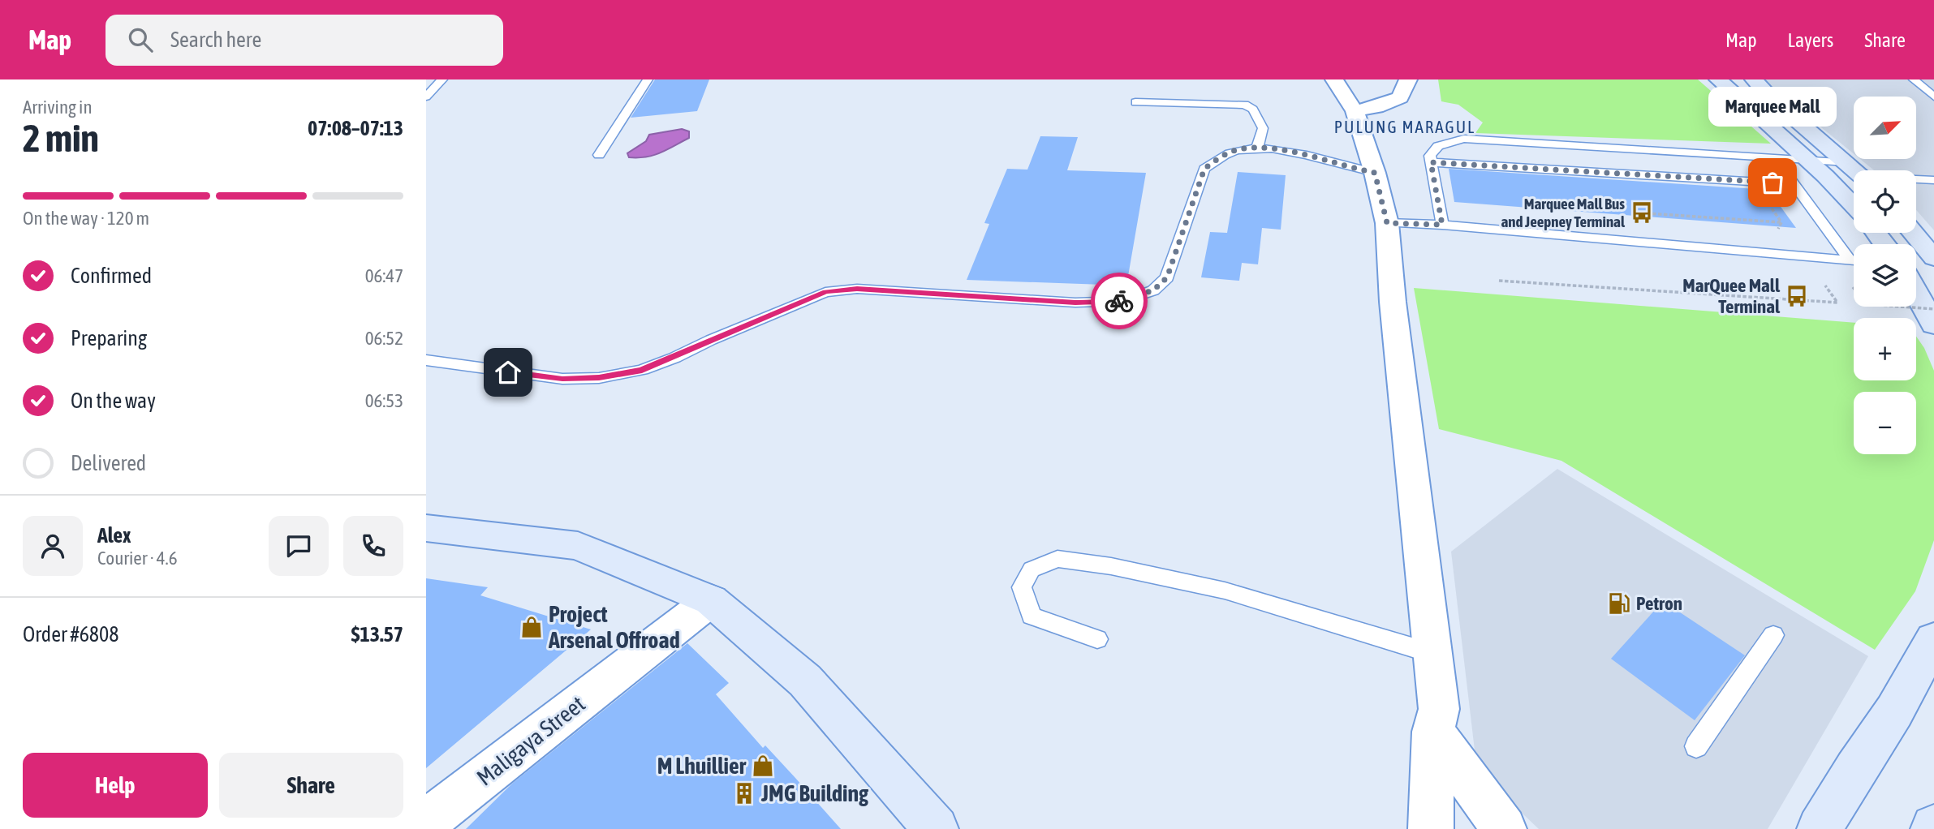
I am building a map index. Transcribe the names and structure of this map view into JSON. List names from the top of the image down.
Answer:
{
  "streets": {
    "street": ["Maligaya Street"]
  },
  "districts": ["PULUNG MARAGUL"],
  "places": {
    "other": ["Marquee Mall"],
    "bus stop": ["Marquee Mall Bus and Jeepney Terminal", "MarQuee Mall Terminal"],
    "fuel station": ["Petron"],
    "shop": ["Project Arsenal Offroad", "M Lhuillier"],
    "building": ["JMG Building"]
  },
  "north": "top right",
  "page": {
    "header": "Map",
    "search": "Search here",
    "nav": ["Map", "Layers", "Share"],
    "heading": ["2 min", "Arriving in", "07:08–07:13"],
    "panel": [
      "Alex",
      "Courier · 4.6",
      "Order #6808",
      "$13.57"
    ],
    "bubble": "Marquee Mall",
    "map_buttons": ["+", "−"],
    "bar": "On the way · 120 m",
    "list": [
      ["Confirmed", "06:47"],
      ["Preparing", "06:52"],
      ["On the way", "06:53"],
      "Delivered"
    ],
    "buttons": ["Help", "Share"]
  }
}
